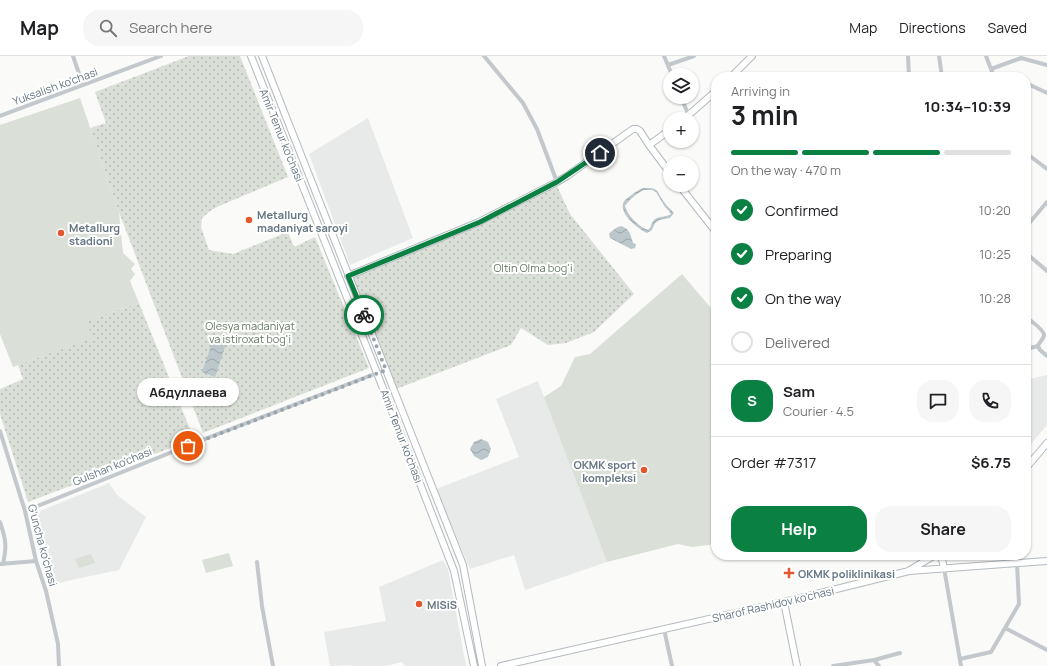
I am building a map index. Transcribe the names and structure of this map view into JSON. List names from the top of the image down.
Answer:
{
  "streets": {
    "main road": ["Amir Temur ko'chasi", "Sharof Rashidov ko'chasi"],
    "street": ["Yuksalish ko'chasi", "Gulshan ko'chasi", "G‘uncha ko'chasi"]
  },
  "crossings": [
    ["Amir Temur ko'chasi", "Gulshan ko'chasi"],
    ["Gulshan ko'chasi", "G‘uncha ko'chasi"]
  ],
  "parks": ["Oltin Olma bog'i", "Olesya madaniyat va istiroxat bog'i"],
  "places": {
    "other": [
      "Metallurg madaniyat saroyi",
      "Metallurg stadioni",
      "Абдуллаева",
      "OKMK sport kompleksi",
      "MISiS"
    ],
    "health": ["OKMK poliklinikasi"]
  },
  "page": {
    "header": "Map",
    "search": "Search here",
    "nav": ["Map", "Directions", "Saved"],
    "map_buttons": ["+", "−"],
    "heading": ["3 min", "Arriving in", "10:34–10:39"],
    "panel": [
      "Sam",
      "Courier · 4.5",
      "Order #7317",
      "$6.75"
    ],
    "bar": "On the way · 470 m",
    "list": [
      ["Confirmed", "10:20"],
      ["Preparing", "10:25"],
      ["On the way", "10:28"],
      "Delivered"
    ],
    "bubble": "Абдуллаева",
    "round": "S",
    "buttons": ["Help", "Share"]
  }
}
